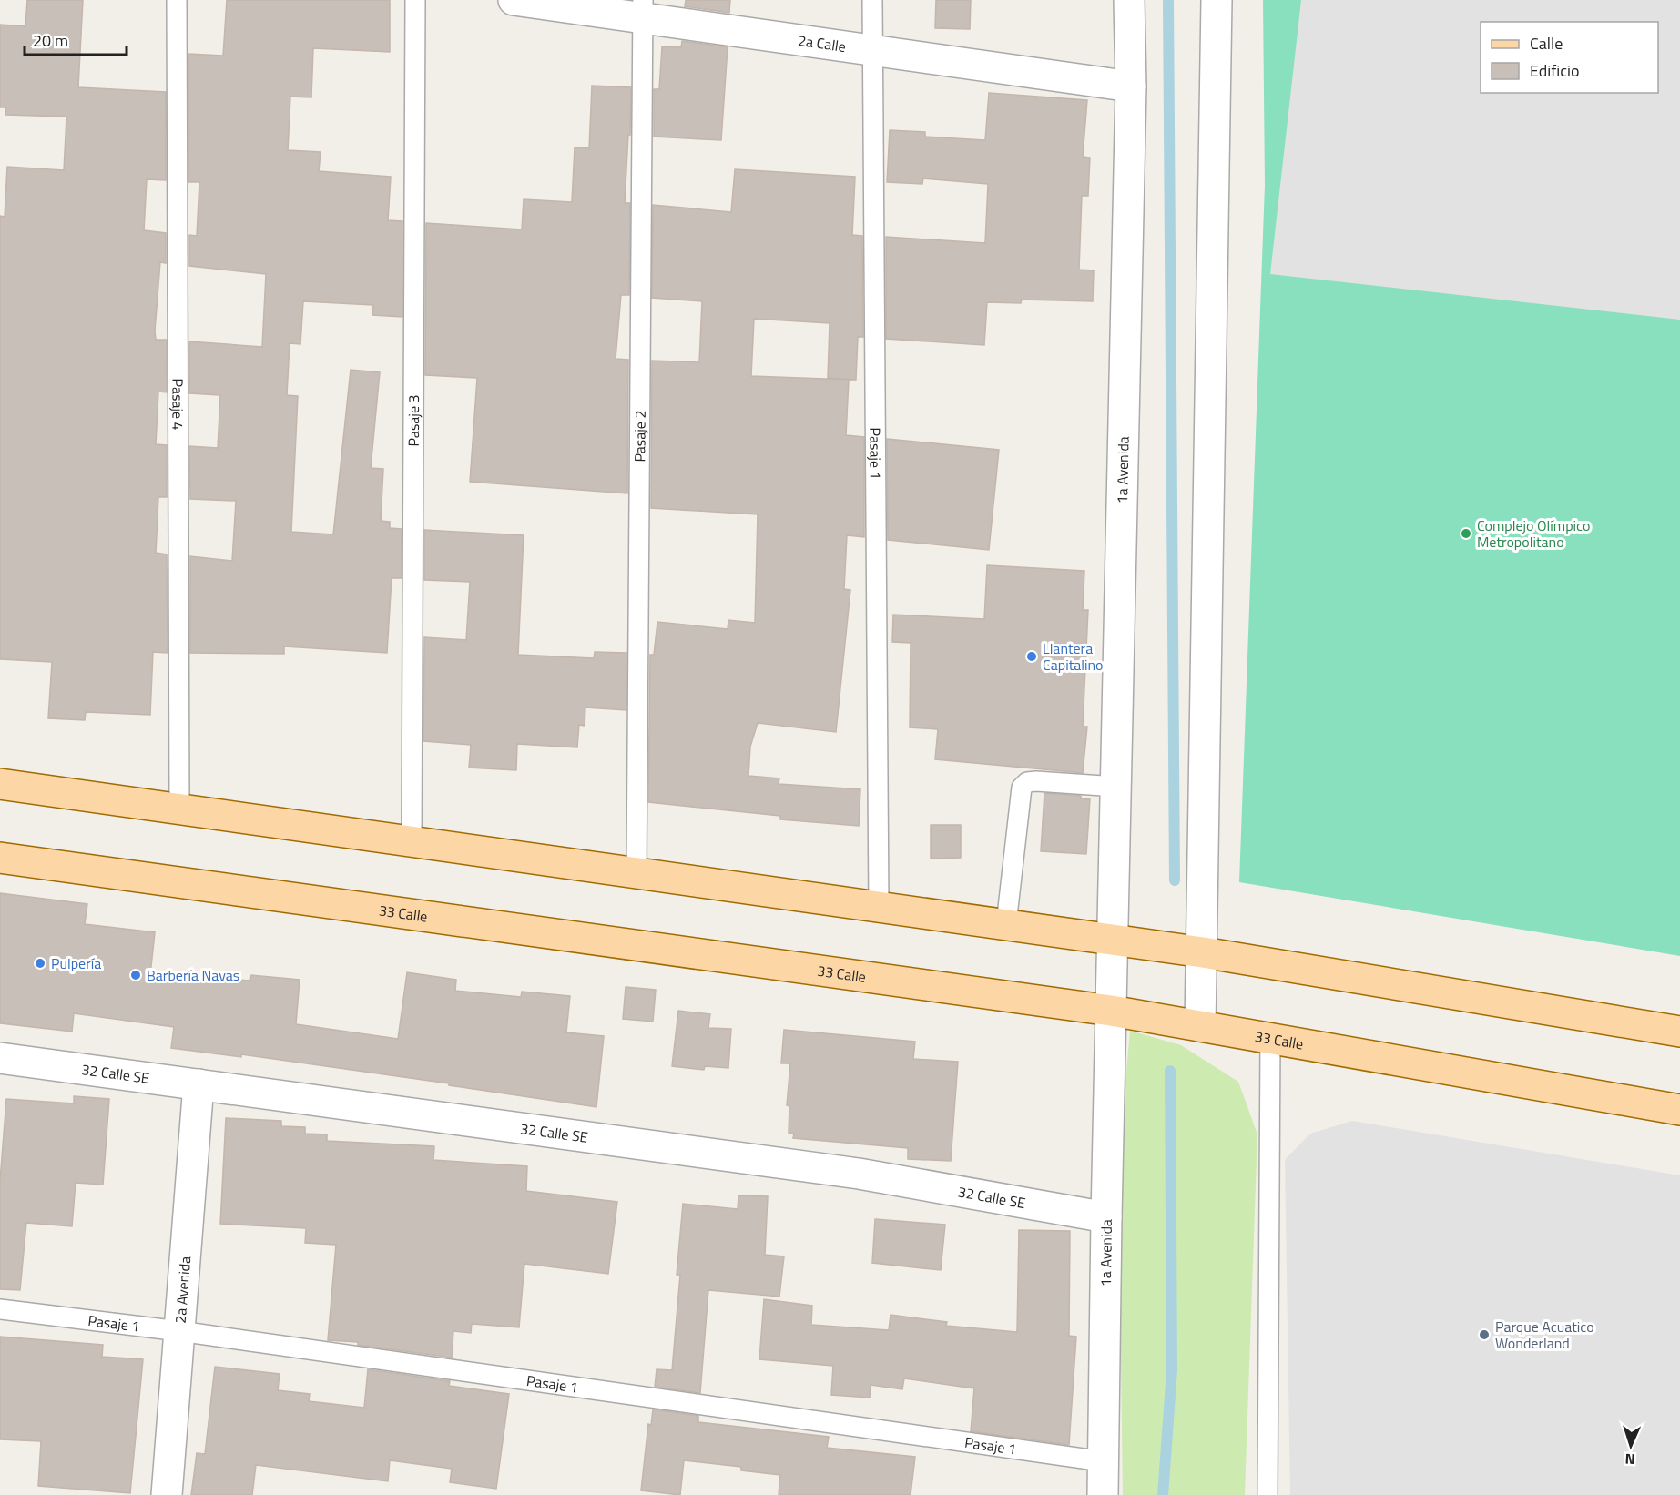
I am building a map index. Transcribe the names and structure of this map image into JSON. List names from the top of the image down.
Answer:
{
  "streets": {
    "main road": ["33 Calle"],
    "street": [
      "2a Calle",
      "1a Avenida",
      "32 Calle SE",
      "2a Avenida"
    ],
    "lane": [
      "Pasaje 4",
      "Pasaje 3",
      "Pasaje 2",
      "Pasaje 1"
    ]
  },
  "crossings": [
    ["2a Calle", "Pasaje 2"],
    ["2a Calle", "Pasaje 1"],
    ["2a Calle", "1a Avenida"],
    ["Pasaje 1", "1a Avenida"],
    ["Pasaje 1", "2a Avenida"],
    ["1a Avenida", "33 Calle"],
    ["1a Avenida", "32 Calle SE"],
    ["32 Calle SE", "2a Avenida"]
  ],
  "places": [
    "Complejo Olímpico Metropolitano",
    "Llantera Capitalino",
    "Pulpería",
    "Barbería Navas",
    "Parque Acuatico Wonderland"
  ],
  "legend": ["Calle", "Edificio"],
  "scale_bar": "20 m",
  "north": "bottom"
}
